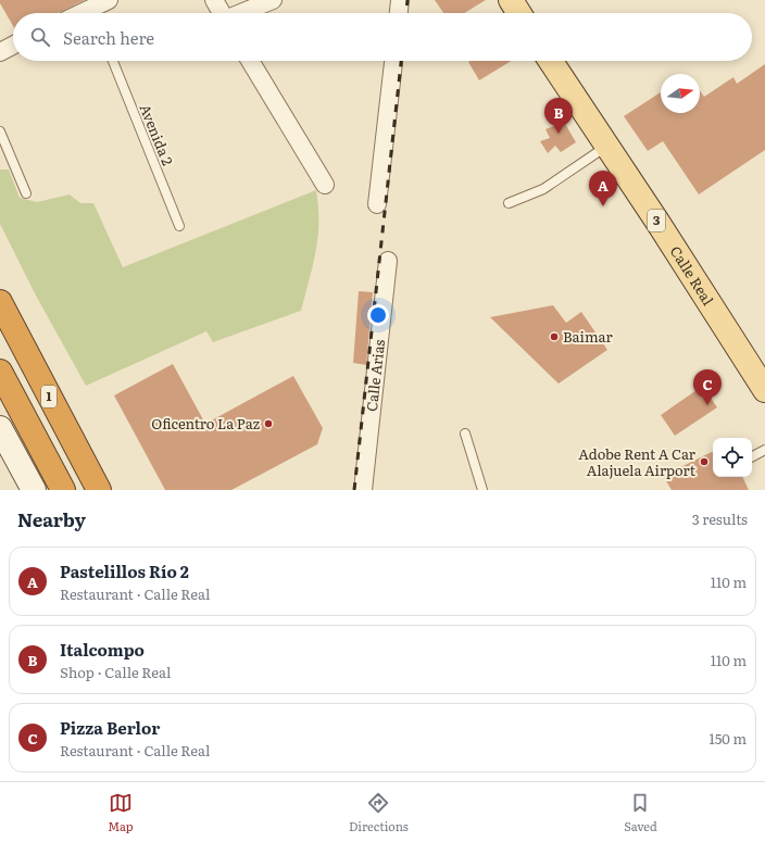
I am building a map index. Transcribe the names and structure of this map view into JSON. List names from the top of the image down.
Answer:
{
  "streets": {
    "highway": ["1"],
    "main road": ["3", "Calle Real"],
    "street": ["Calle Arias"],
    "lane": ["Avenida 2"]
  },
  "places": ["Baimar", "Oficentro La Paz", "Adobe Rent A Car Alajuela Airport"],
  "north": "right",
  "page": {
    "search": "Search here",
    "pins": ["B", "A", "C"],
    "heading": ["Nearby", "3 results"],
    "list": [
      {
        "mark": "A",
        "name": "Pastelillos Río 2",
        "note": "Restaurant · Calle Real",
        "value": "110 m"
      },
      {
        "mark": "B",
        "name": "Italcompo",
        "note": "Shop · Calle Real",
        "value": "110 m"
      },
      {
        "mark": "C",
        "name": "Pizza Berlor",
        "note": "Restaurant · Calle Real",
        "value": "150 m"
      }
    ],
    "nav": ["Map", "Directions", "Saved"]
  }
}
